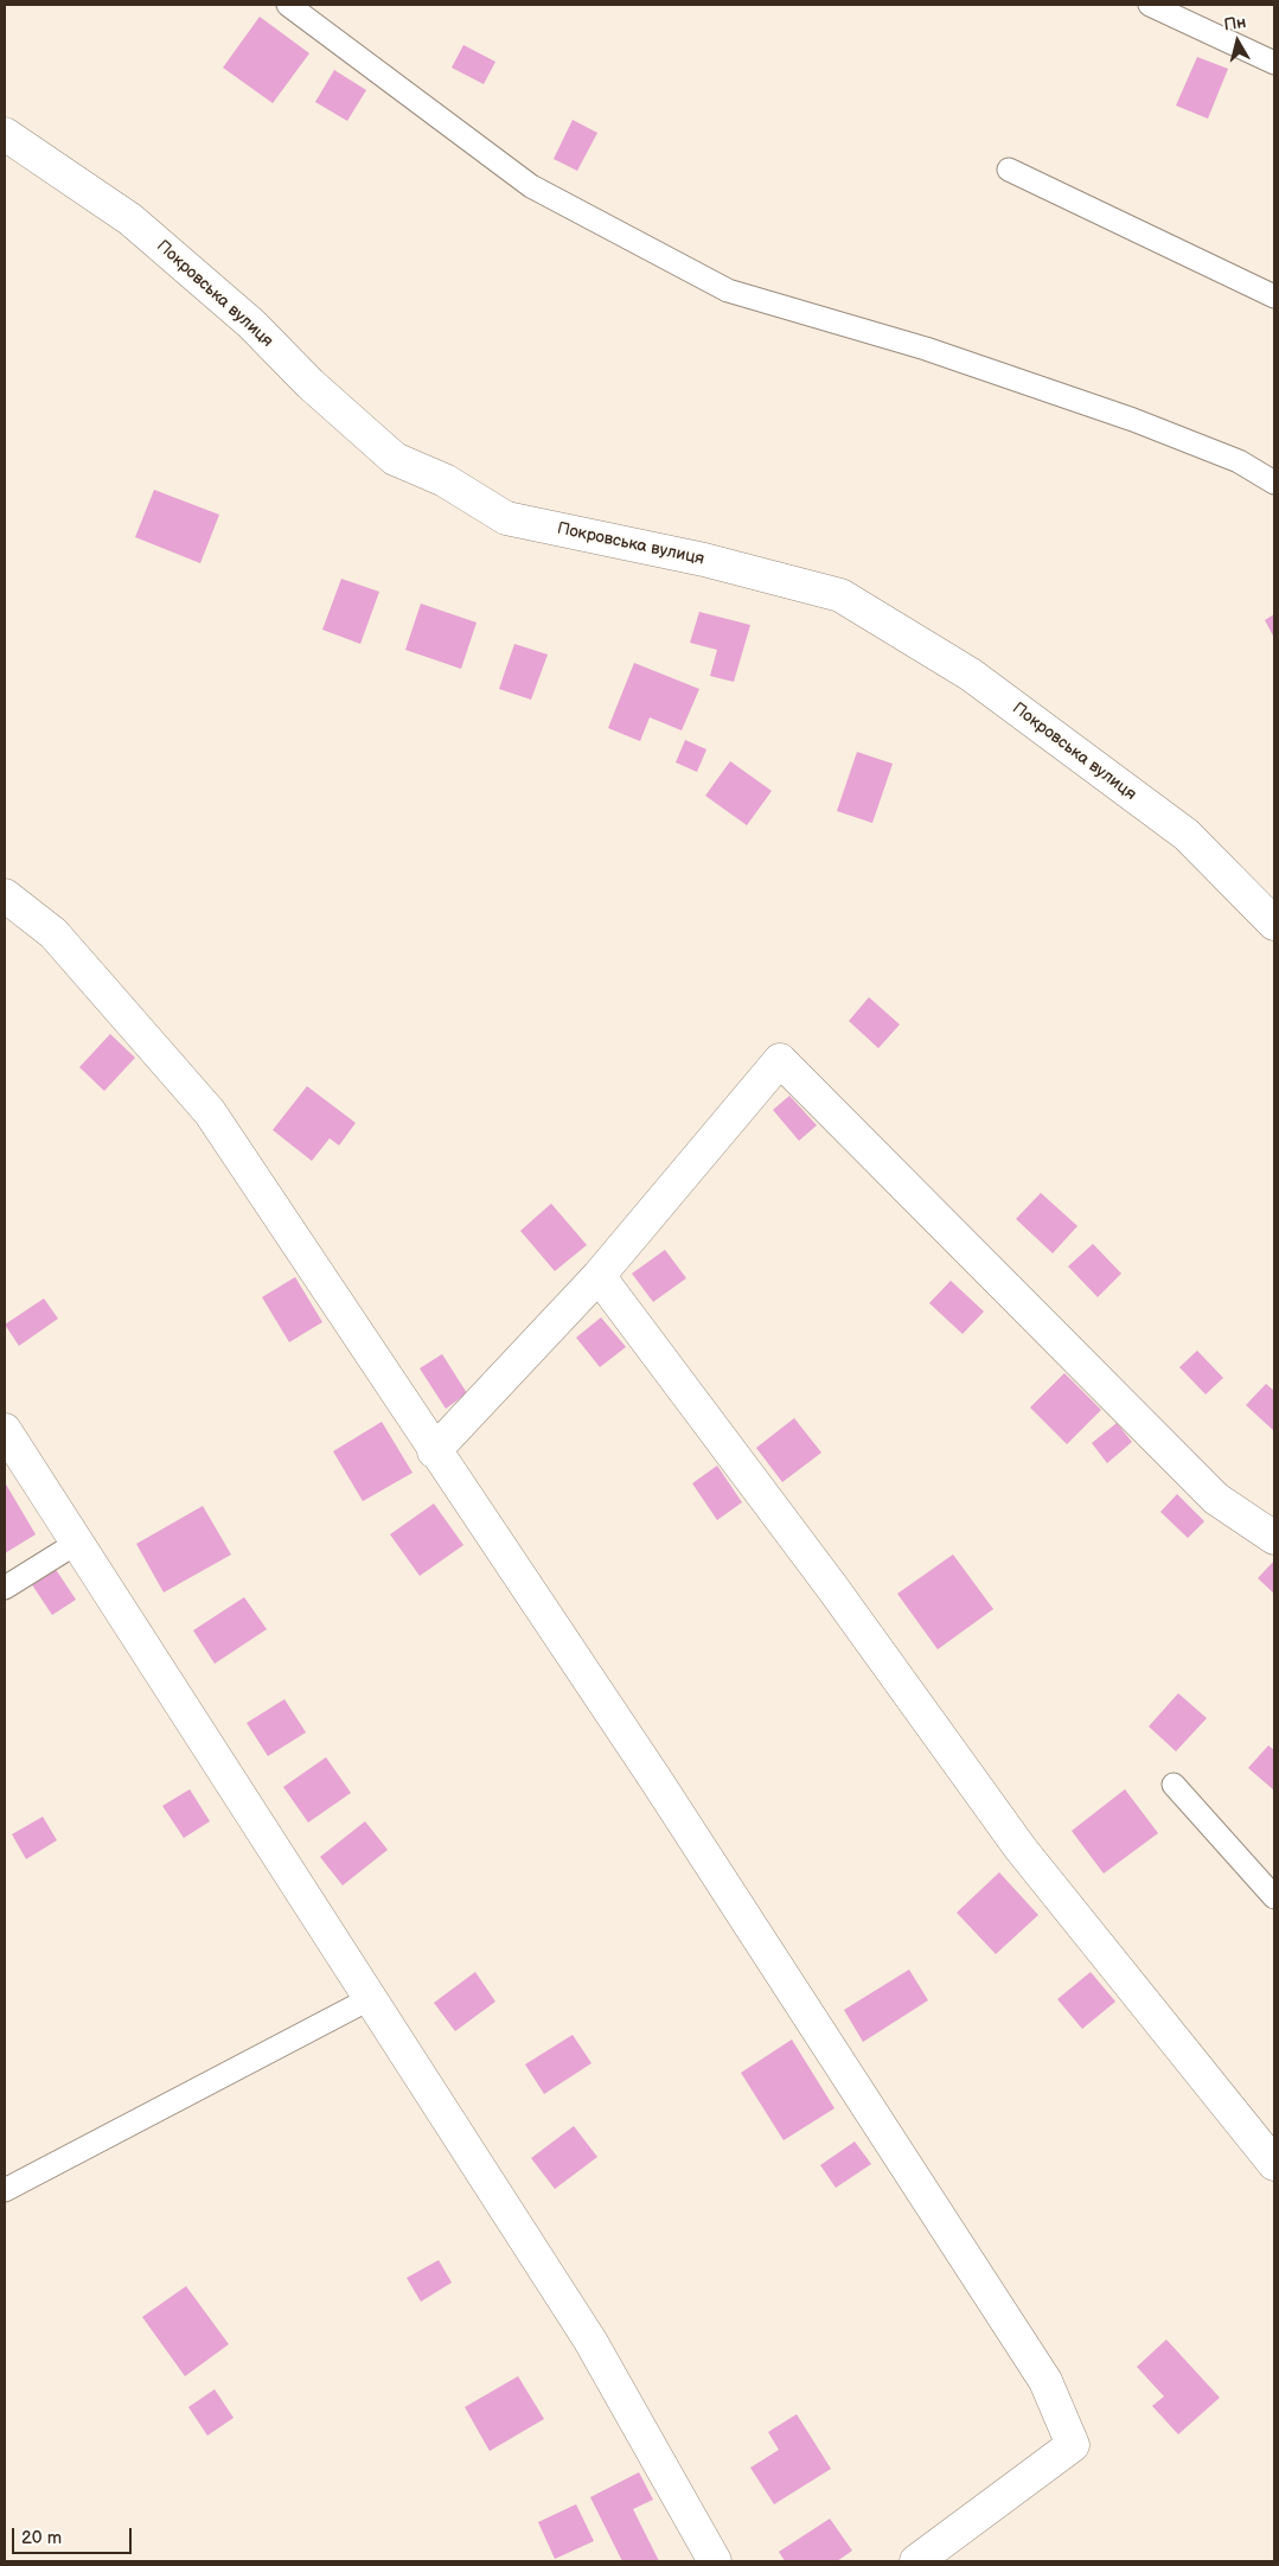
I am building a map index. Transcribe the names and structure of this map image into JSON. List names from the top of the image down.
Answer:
{
  "streets": {
    "street": ["Покровська вулиця"]
  },
  "scale_bar": "20 m",
  "north": "top"
}
